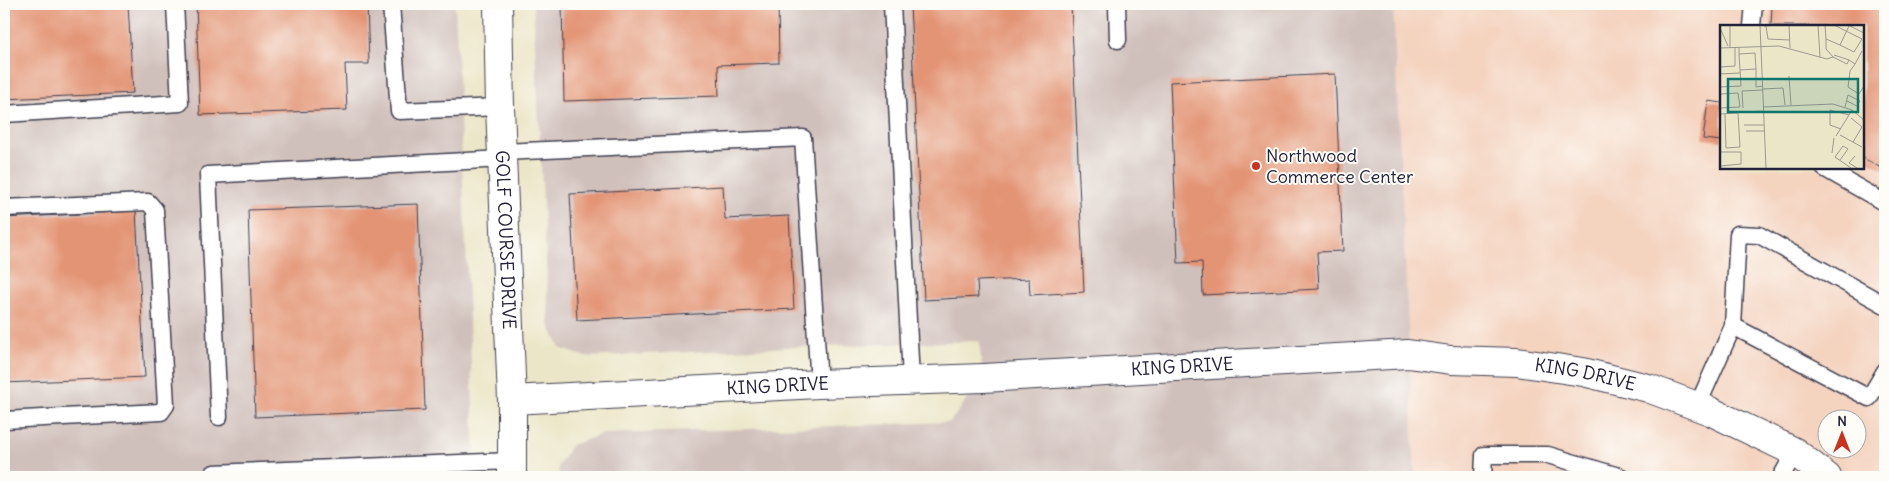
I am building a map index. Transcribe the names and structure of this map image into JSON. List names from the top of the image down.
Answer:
{
  "streets": {
    "street": ["GOLF COURSE DRIVE", "KING DRIVE"]
  },
  "crossings": [
    ["GOLF COURSE DRIVE", "KING DRIVE"]
  ],
  "places": ["Northwood Commerce Center"],
  "north": "top"
}
